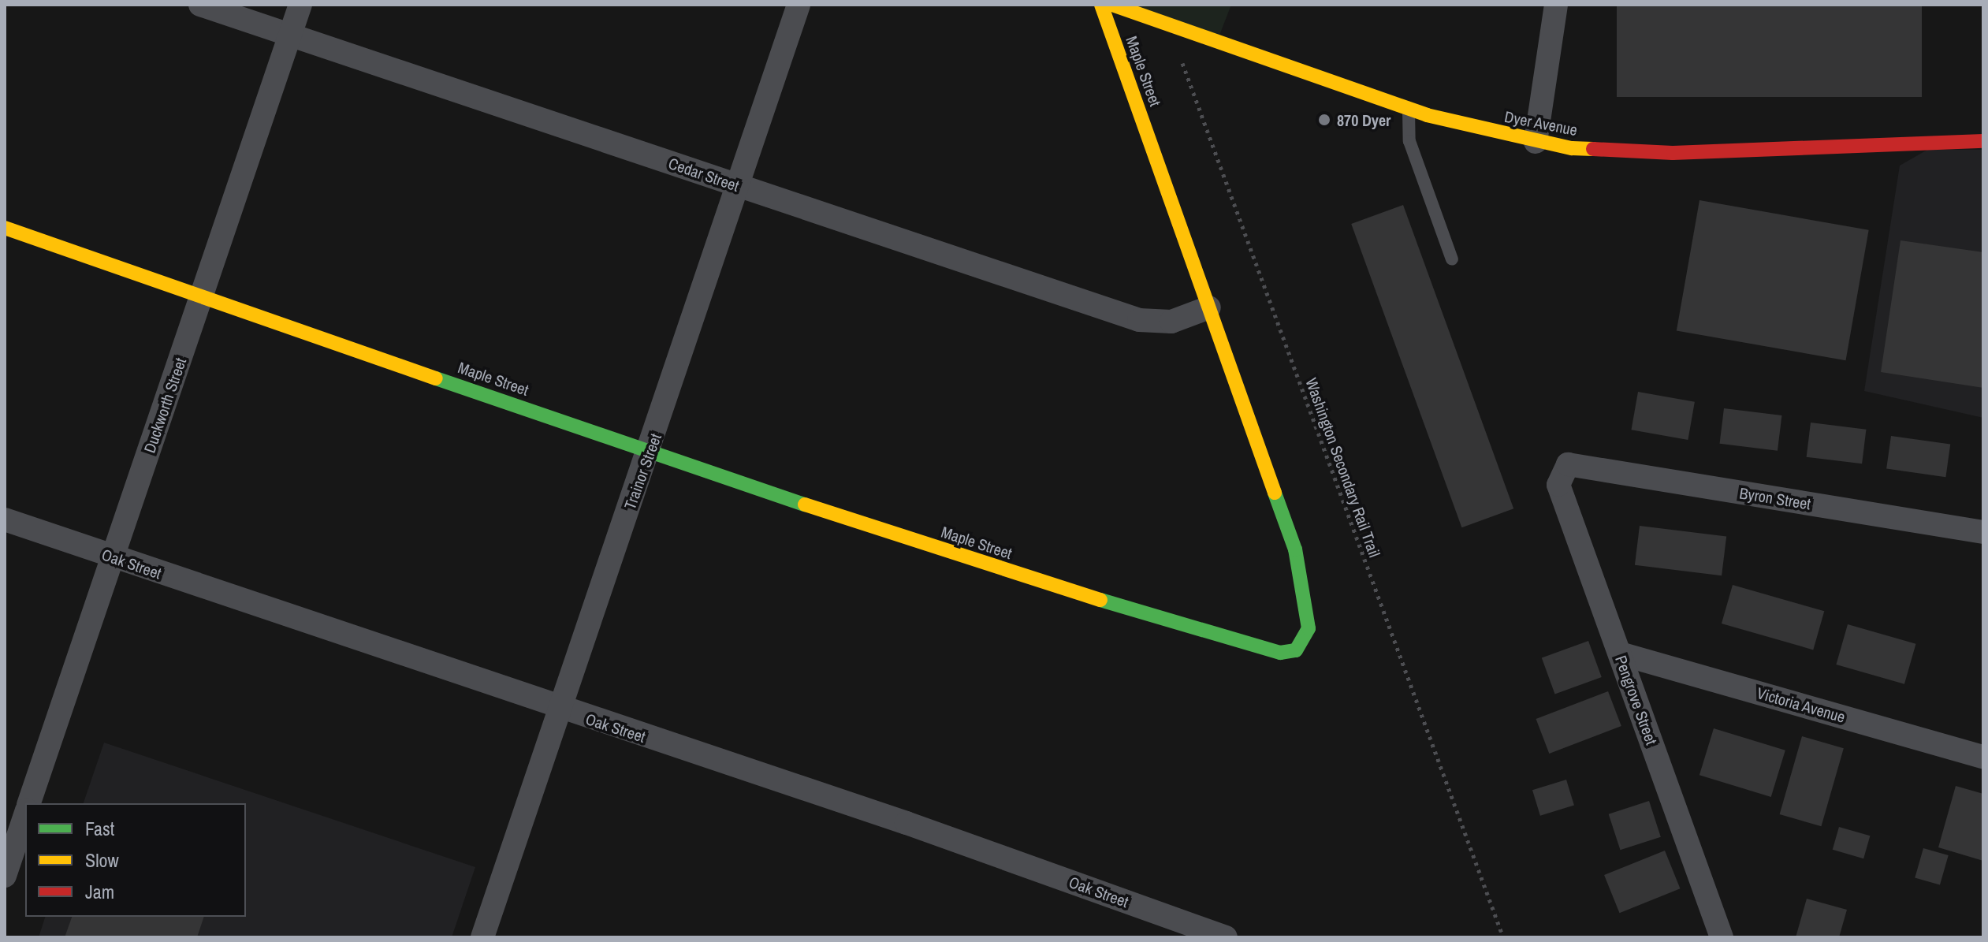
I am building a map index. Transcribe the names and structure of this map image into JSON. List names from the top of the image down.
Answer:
{
  "streets": {
    "street": [
      "Maple Street",
      "Dyer Avenue",
      "Cedar Street",
      "Duckworth Street",
      "Trainor Street",
      "Byron Street",
      "Oak Street",
      "Pengrove Street",
      "Victoria Avenue"
    ],
    "path": ["Washington Secondary Rail Trail"]
  },
  "crossings": [
    ["Maple Street", "Cedar Street"],
    ["Maple Street", "Duckworth Street"],
    ["Maple Street", "Trainor Street"],
    ["Dyer Avenue", "Washington Secondary Rail Trail"],
    ["Cedar Street", "Duckworth Street"],
    ["Cedar Street", "Trainor Street"],
    ["Duckworth Street", "Oak Street"],
    ["Trainor Street", "Oak Street"],
    ["Byron Street", "Pengrove Street"],
    ["Pengrove Street", "Victoria Avenue"]
  ],
  "places": ["870 Dyer"],
  "legend": ["Fast", "Slow", "Jam"]
}
